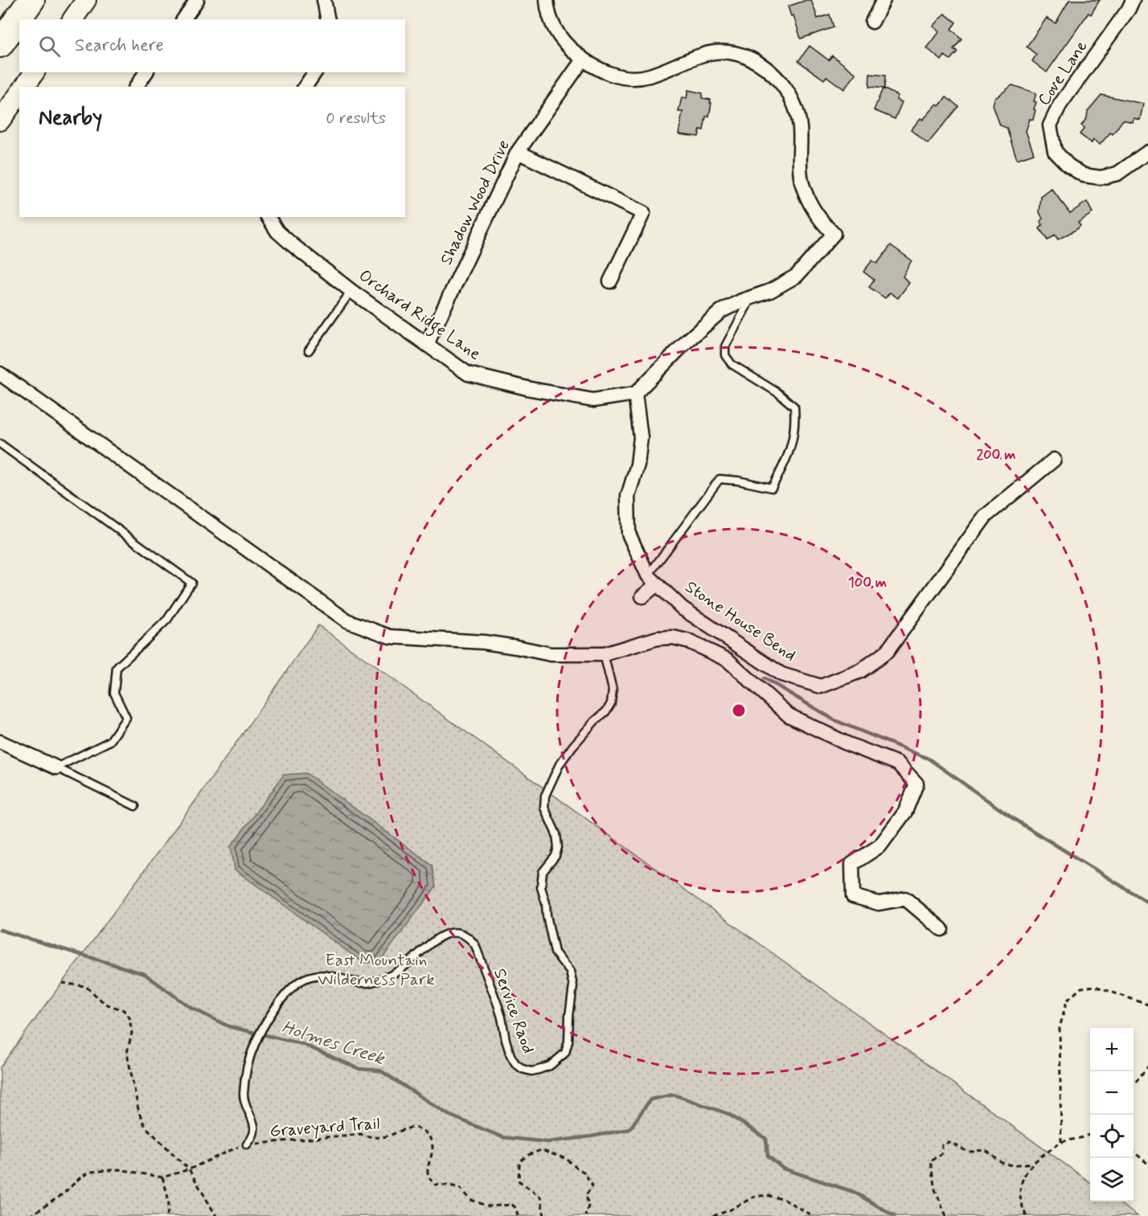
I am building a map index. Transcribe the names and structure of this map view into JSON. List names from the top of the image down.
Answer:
{
  "streets": {
    "street": [
      "Cove Lane",
      "Shadow Wood Drive",
      "Orchard Ridge Lane",
      "Stone House Bend"
    ],
    "lane": ["Service Raod"],
    "path": ["Graveyard Trail"]
  },
  "crossings": [
    ["Shadow Wood Drive", "Orchard Ridge Lane"],
    ["Orchard Ridge Lane", "Stone House Bend"],
    ["Service Raod", "Graveyard Trail"]
  ],
  "water": ["Holmes Creek"],
  "parks": ["East Mountain Wilderness Park"],
  "page": {
    "search": "Search here",
    "heading": ["Nearby", "0 results"],
    "map_buttons": ["+", "−"]
  },
  "rings": ["200 m", "100 m"]
}
